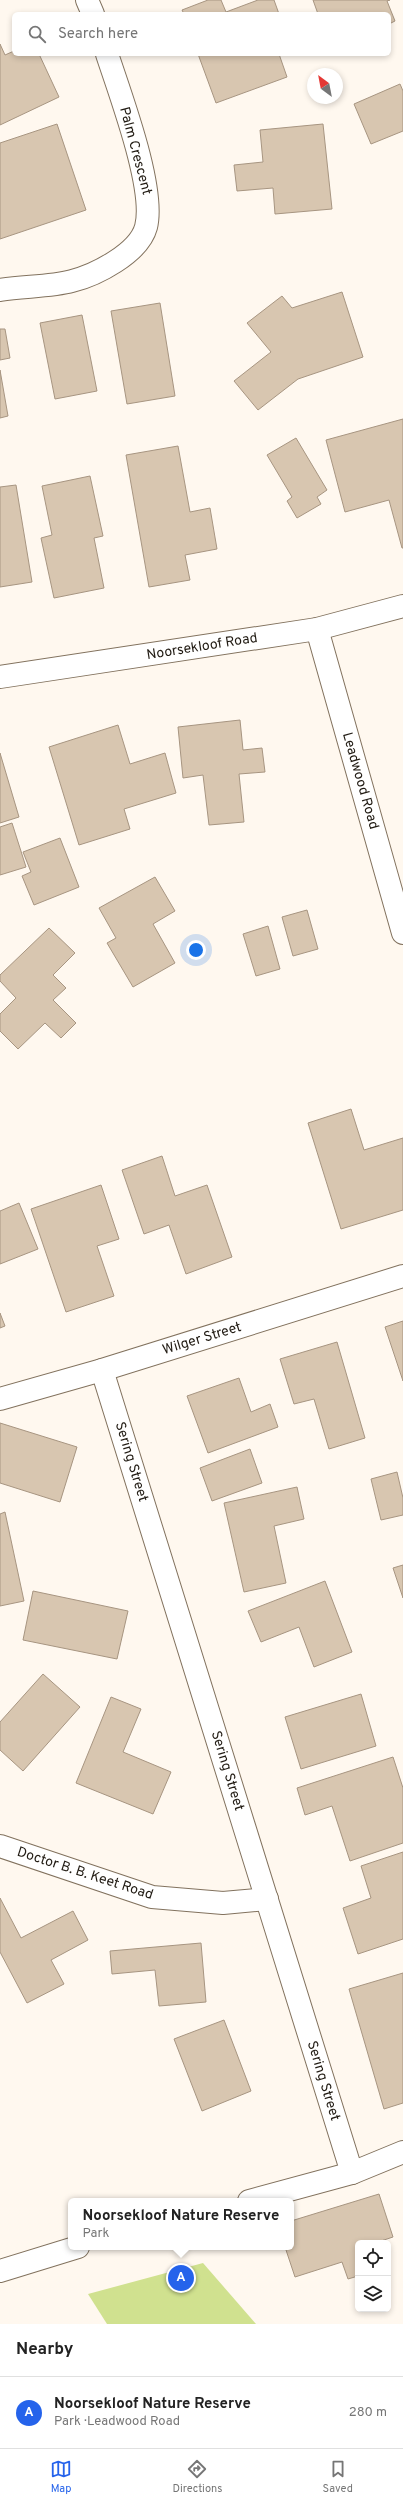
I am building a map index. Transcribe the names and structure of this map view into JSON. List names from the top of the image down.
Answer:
{
  "streets": {
    "street": [
      "Palm Crescent",
      "Noorsekloof Road",
      "Leadwood Road",
      "Wilger Street",
      "Sering Street",
      "Doctor B. B. Keet Road"
    ]
  },
  "crossings": [
    ["Noorsekloof Road", "Leadwood Road"],
    ["Wilger Street", "Sering Street"],
    ["Sering Street", "Doctor B. B. Keet Road"]
  ],
  "north": "top left",
  "page": {
    "search": "Search here",
    "popup": ["Noorsekloof Nature Reserve", "Park"],
    "pins": "A",
    "heading": "Nearby",
    "list": [
      {
        "mark": "A",
        "name": "Noorsekloof Nature Reserve",
        "note": "Park · Leadwood Road",
        "value": "280 m"
      }
    ],
    "nav": ["Map", "Directions", "Saved"]
  }
}
